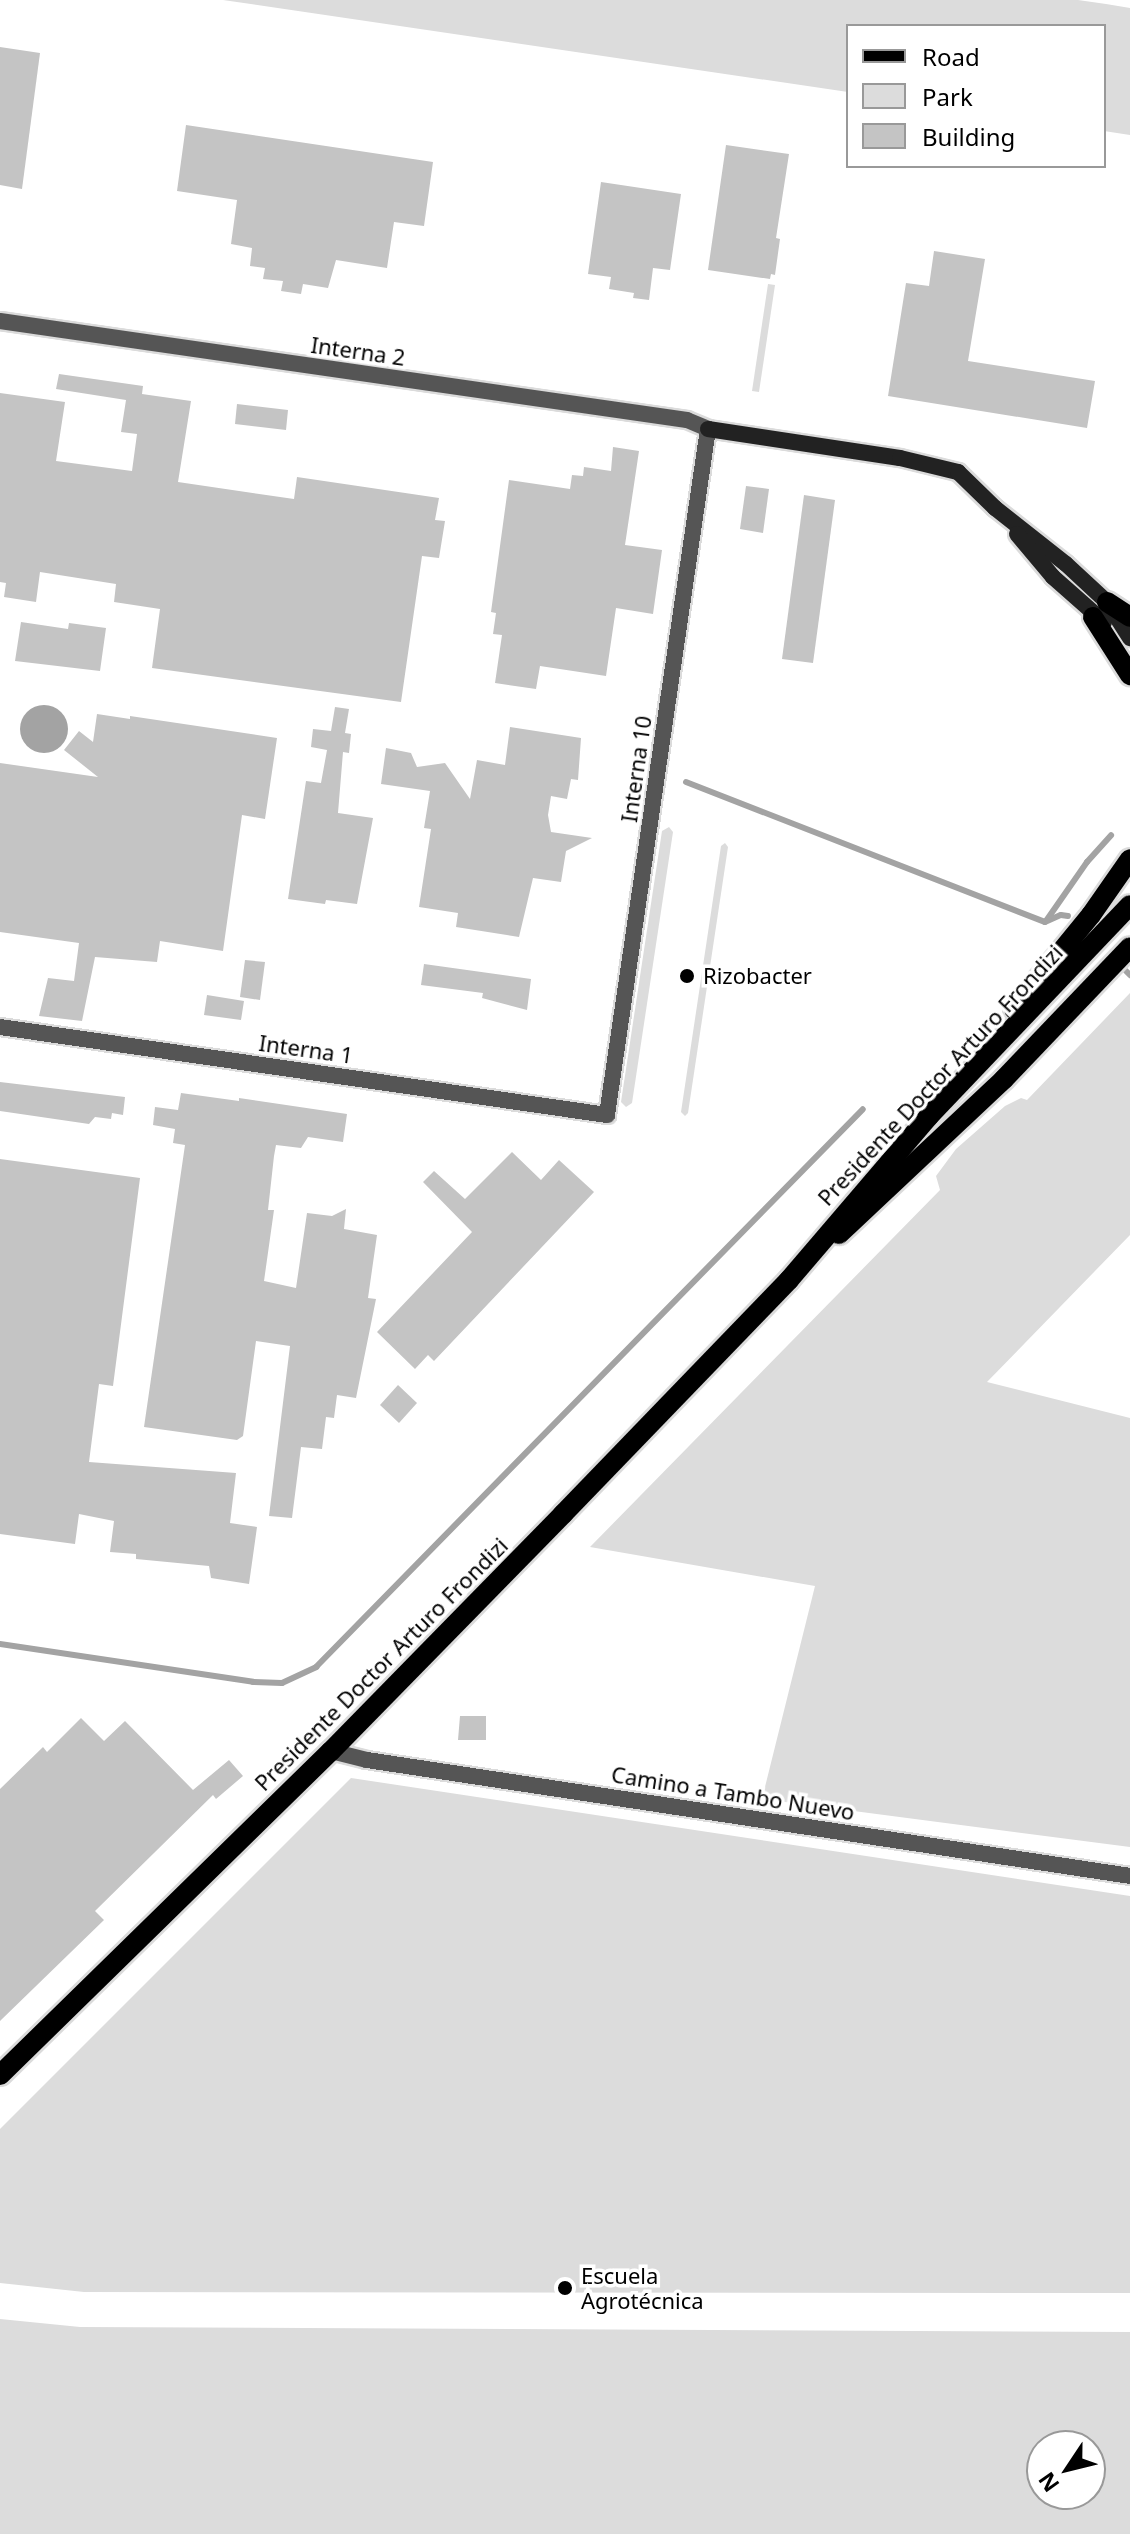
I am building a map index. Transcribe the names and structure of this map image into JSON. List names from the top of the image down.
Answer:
{
  "streets": {
    "main road": ["Presidente Doctor Arturo Frondizi"],
    "street": [
      "Interna 2",
      "Interna 10",
      "Interna 1",
      "Camino a Tambo Nuevo"
    ]
  },
  "crossings": [
    ["Interna 2", "Interna 10"],
    ["Interna 10", "Interna 1"],
    ["Presidente Doctor Arturo Frondizi", "Camino a Tambo Nuevo"]
  ],
  "places": ["Rizobacter", "Escuela Agrotécnica"],
  "legend": ["Road", "Park", "Building"],
  "north": "bottom left"
}
